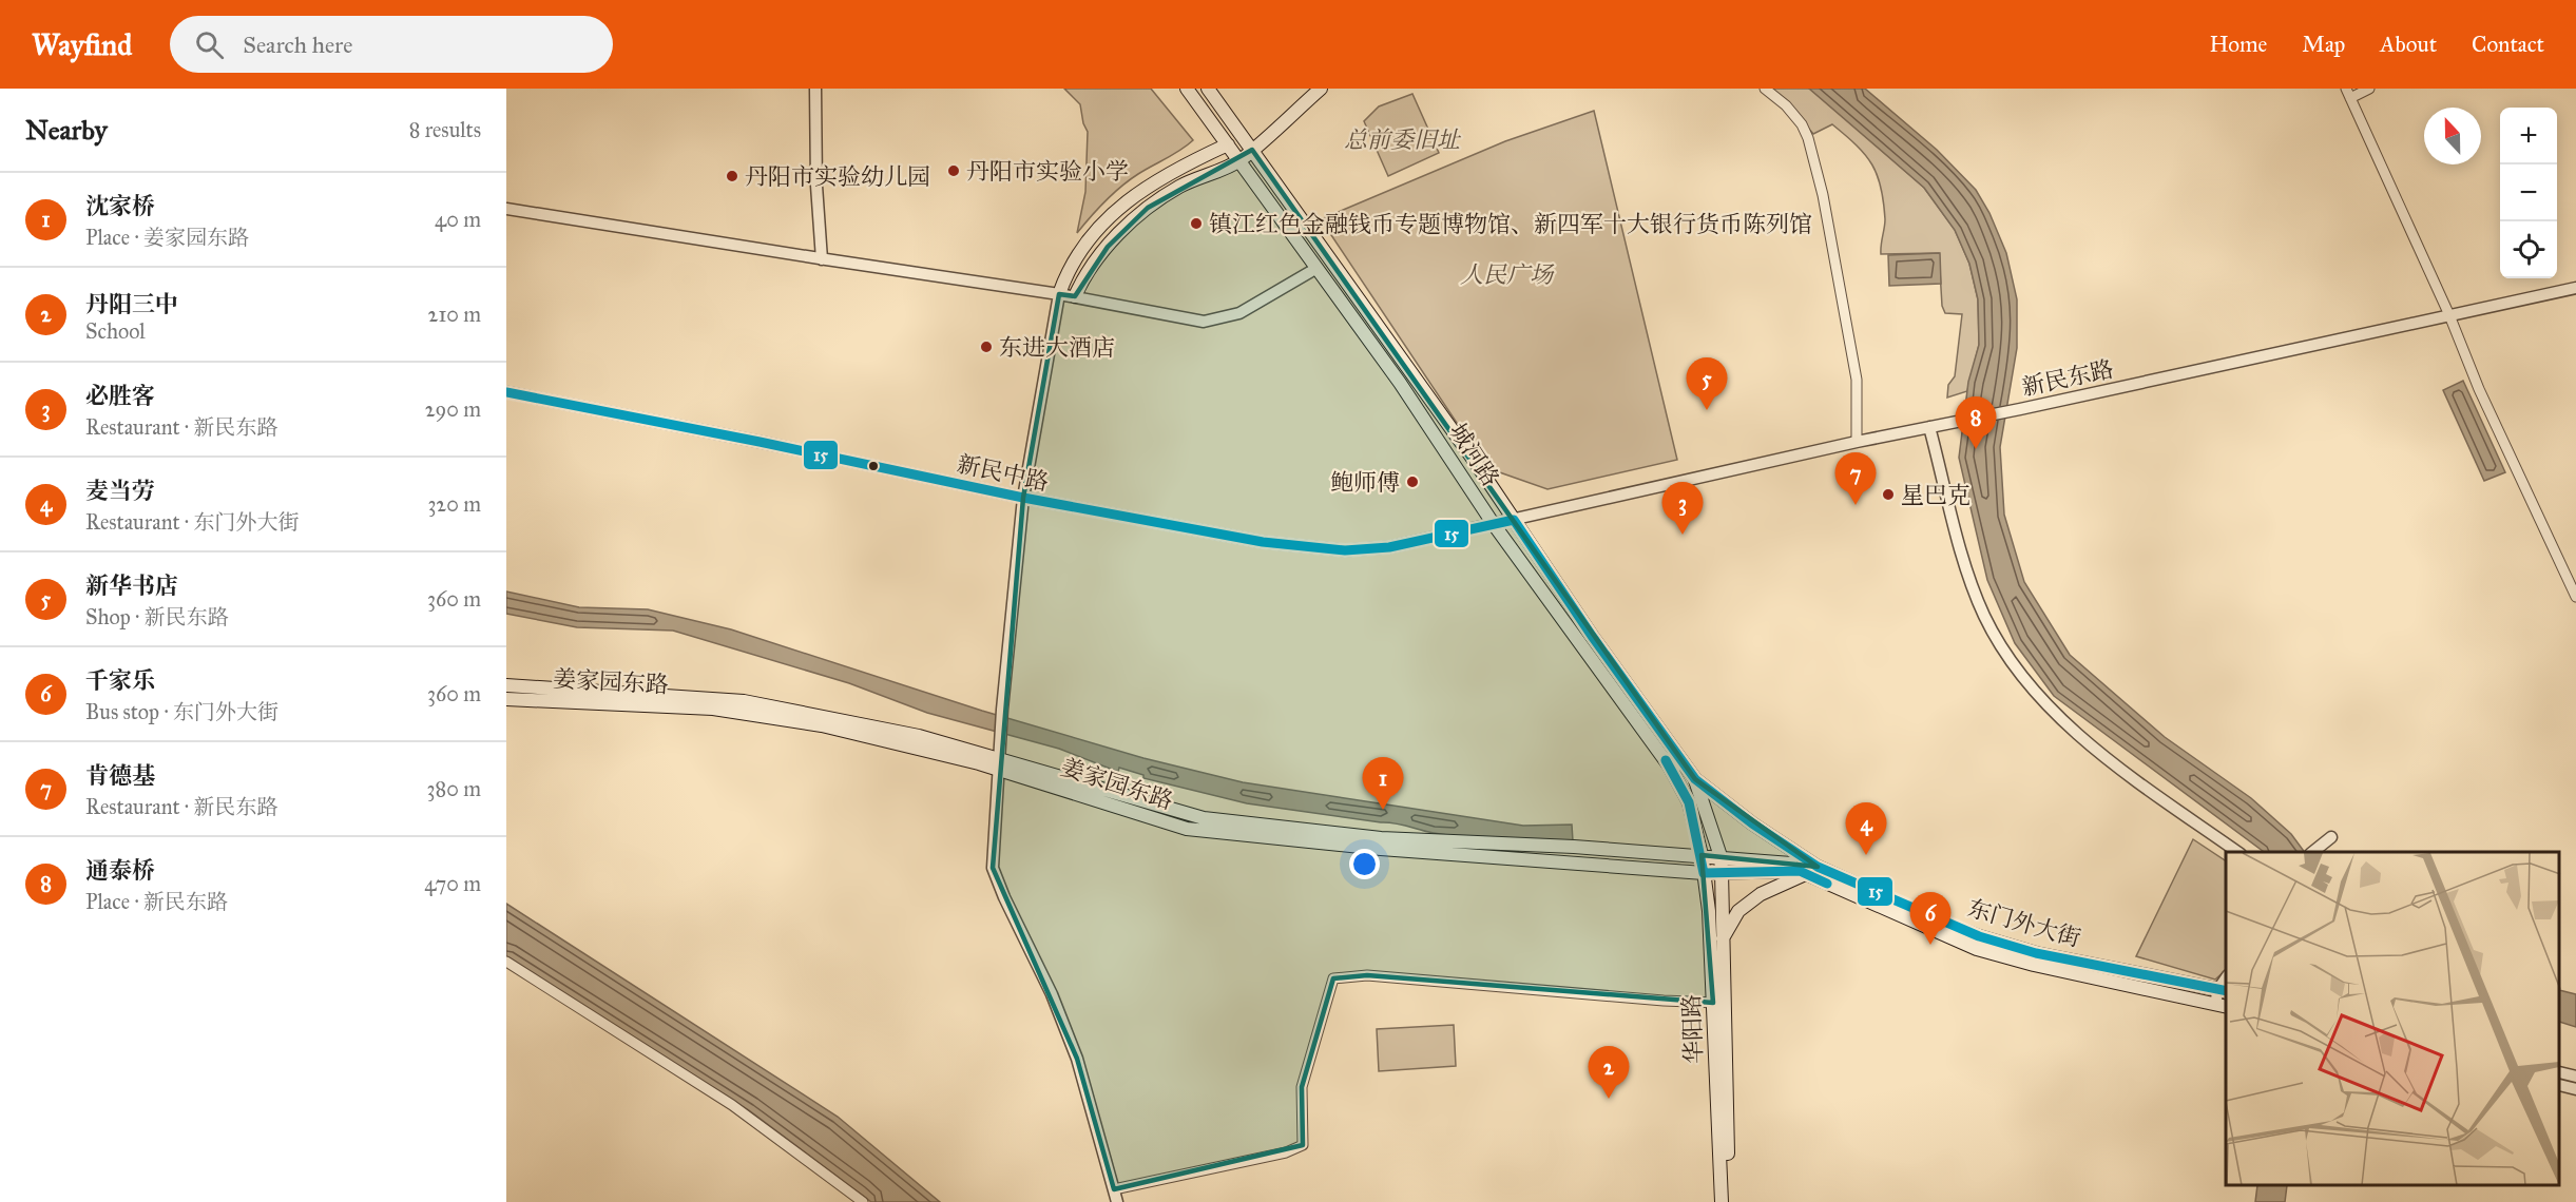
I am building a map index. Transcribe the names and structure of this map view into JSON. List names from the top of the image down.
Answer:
{
  "streets": {
    "main road": [
      "城河路",
      "姜家园东路",
      "东门外大街",
      "华阳路"
    ],
    "street": ["新民东路", "新民中路"]
  },
  "crossings": [
    ["新民东路", "城河路"],
    ["新民东路", "新民中路"],
    ["城河路", "新民中路"],
    ["城河路", "姜家园东路"],
    ["城河路", "东门外大街"],
    ["城河路", "华阳路"],
    ["姜家园东路", "东门外大街"],
    ["姜家园东路", "华阳路"],
    ["东门外大街", "华阳路"]
  ],
  "parks": ["总前委旧址", "人民广场"],
  "places": [
    "丹阳市实验小学",
    "丹阳市实验幼儿园",
    "镇江红色金融钱币专题博物馆、新四军十大银行货币陈列馆",
    "东进大酒店",
    "鲍师傅",
    "星巴克"
  ],
  "lines": ["transit line 15"],
  "north": "top",
  "page": {
    "header": "Wayfind",
    "search": "Search here",
    "nav": [
      "Home",
      "Map",
      "About",
      "Contact"
    ],
    "heading": ["Nearby", "8 results"],
    "map_buttons": ["+", "−"],
    "list": [
      {
        "mark": "1",
        "name": "沈家桥",
        "note": "Place · 姜家园东路",
        "value": "40 m"
      },
      {
        "mark": "2",
        "name": "丹阳三中",
        "note": "School",
        "value": "210 m"
      },
      {
        "mark": "3",
        "name": "必胜客",
        "note": "Restaurant · 新民东路",
        "value": "290 m"
      },
      {
        "mark": "4",
        "name": "麦当劳",
        "note": "Restaurant · 东门外大街",
        "value": "320 m"
      },
      {
        "mark": "5",
        "name": "新华书店",
        "note": "Shop · 新民东路",
        "value": "360 m"
      },
      {
        "mark": "6",
        "name": "千家乐",
        "note": "Bus stop · 东门外大街",
        "value": "360 m"
      },
      {
        "mark": "7",
        "name": "肯德基",
        "note": "Restaurant · 新民东路",
        "value": "380 m"
      },
      {
        "mark": "8",
        "name": "通泰桥",
        "note": "Place · 新民东路",
        "value": "470 m"
      }
    ],
    "pins": [
      "5",
      "8",
      "7",
      "3",
      "1",
      "4",
      "6",
      "2"
    ]
  }
}
